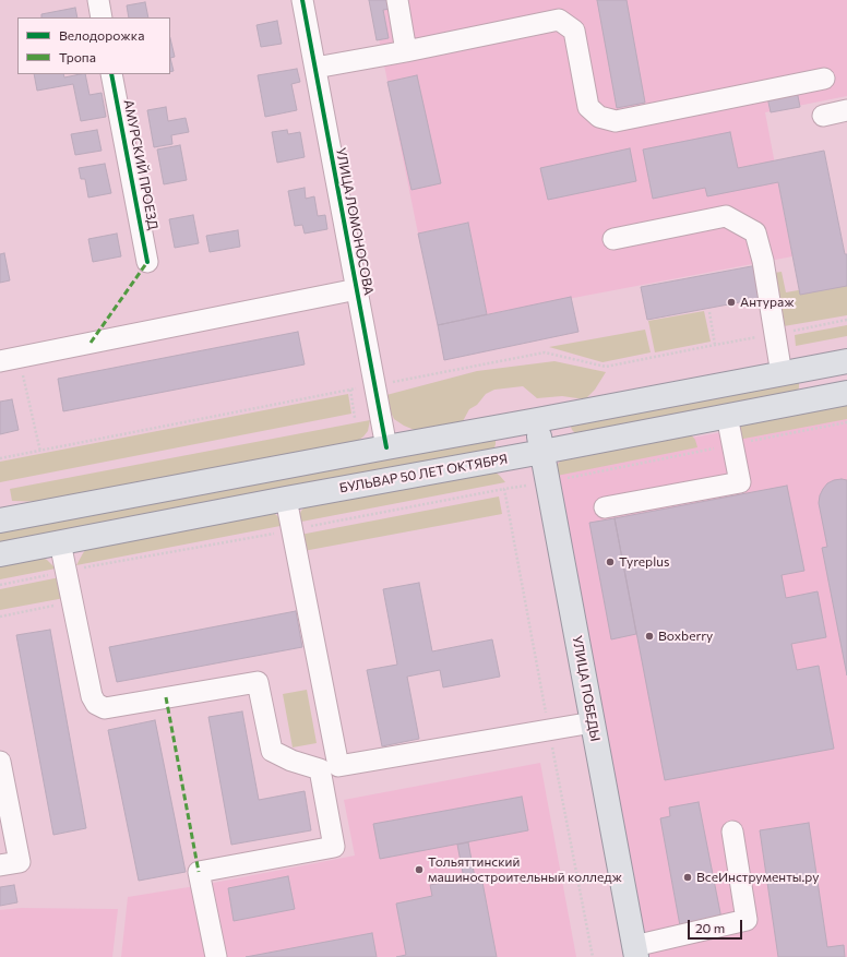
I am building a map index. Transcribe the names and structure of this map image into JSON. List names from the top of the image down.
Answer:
{
  "streets": {
    "main road": ["БУЛЬВАР 50 ЛЕТ ОКТЯБРЯ", "УЛИЦА ПОБЕДЫ"],
    "street": ["АМУРСКИЙ ПРОЕЗД", "УЛИЦА ЛОМОНОСОВА"]
  },
  "crossings": [
    ["БУЛЬВАР 50 ЛЕТ ОКТЯБРЯ", "УЛИЦА ПОБЕДЫ"]
  ],
  "places": [
    "Антураж",
    "Tyreplus",
    "Boxberry",
    "Тольяттинский машиностроительный колледж",
    "ВсеИнструменты.ру"
  ],
  "legend": ["Велодорожка", "Тропа"],
  "scale_bar": "20 m"
}
